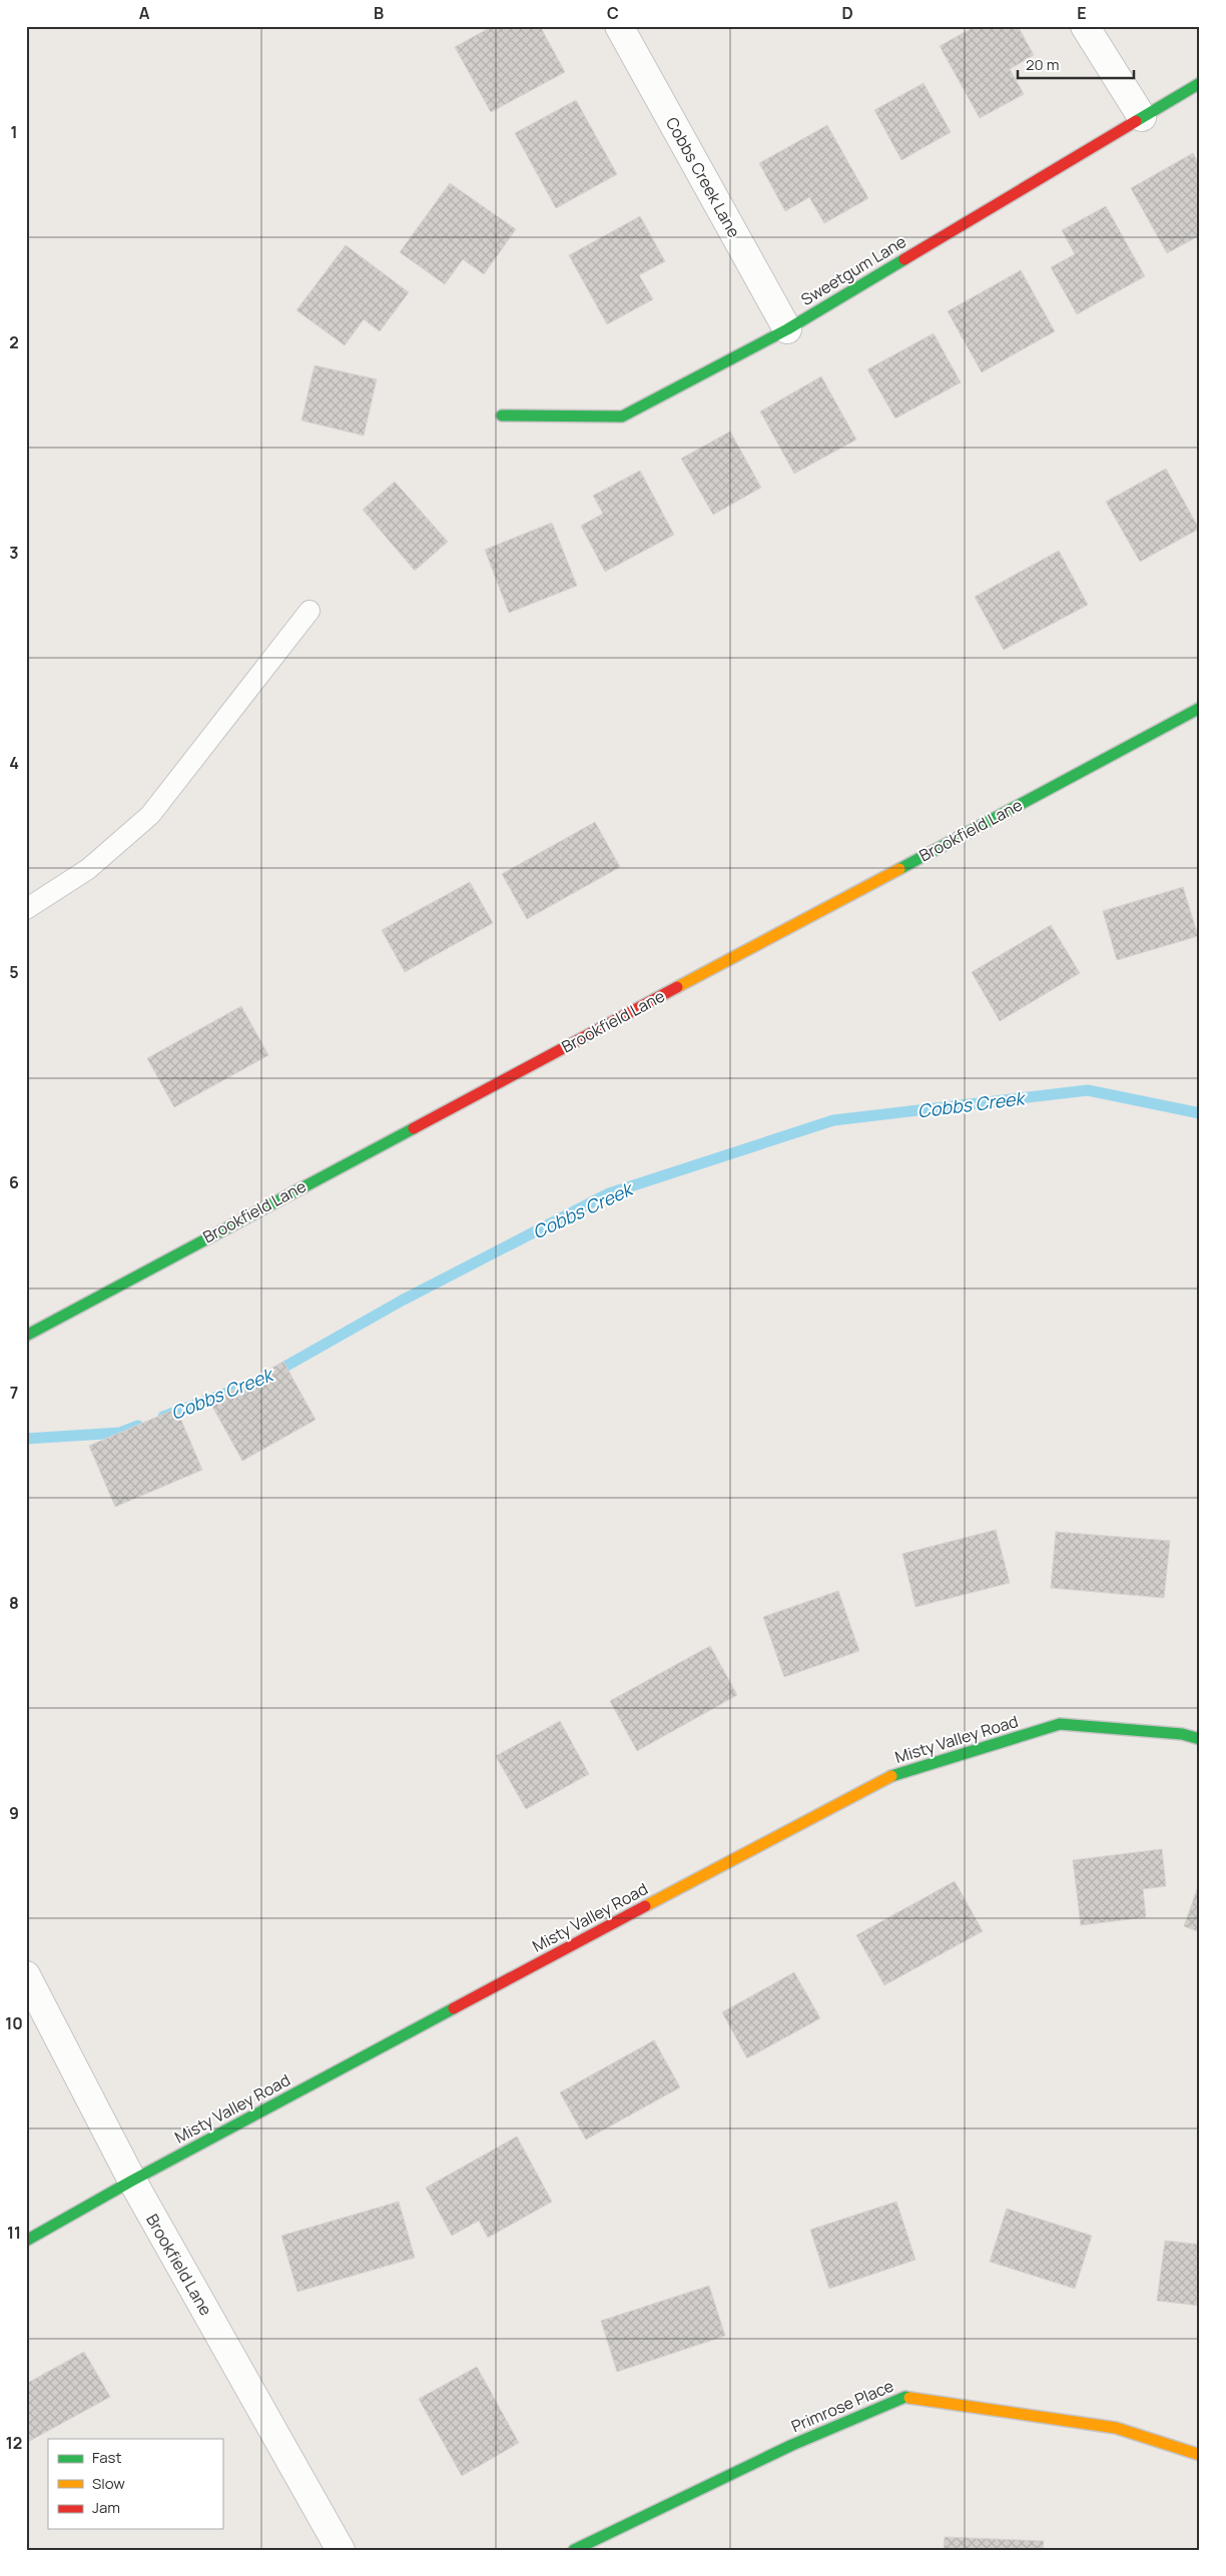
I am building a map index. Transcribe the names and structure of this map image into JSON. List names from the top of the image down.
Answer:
{
  "streets": {
    "street": [
      "Cobbs Creek Lane",
      "Sweetgum Lane",
      "Brookfield Lane",
      "Misty Valley Road",
      "Primrose Place"
    ]
  },
  "crossings": [
    ["Cobbs Creek Lane", "Sweetgum Lane"],
    ["Brookfield Lane", "Misty Valley Road"]
  ],
  "water": ["Cobbs Creek"],
  "legend": ["Fast", "Slow", "Jam"],
  "scale_bar": "20 m",
  "grid": {
    "columns": [
      "A",
      "B",
      "C",
      "D",
      "E"
    ],
    "rows": [
      "1",
      "2",
      "3",
      "4",
      "5",
      "6",
      "7",
      "8",
      "9",
      "10",
      "11",
      "12"
    ]
  }
}
